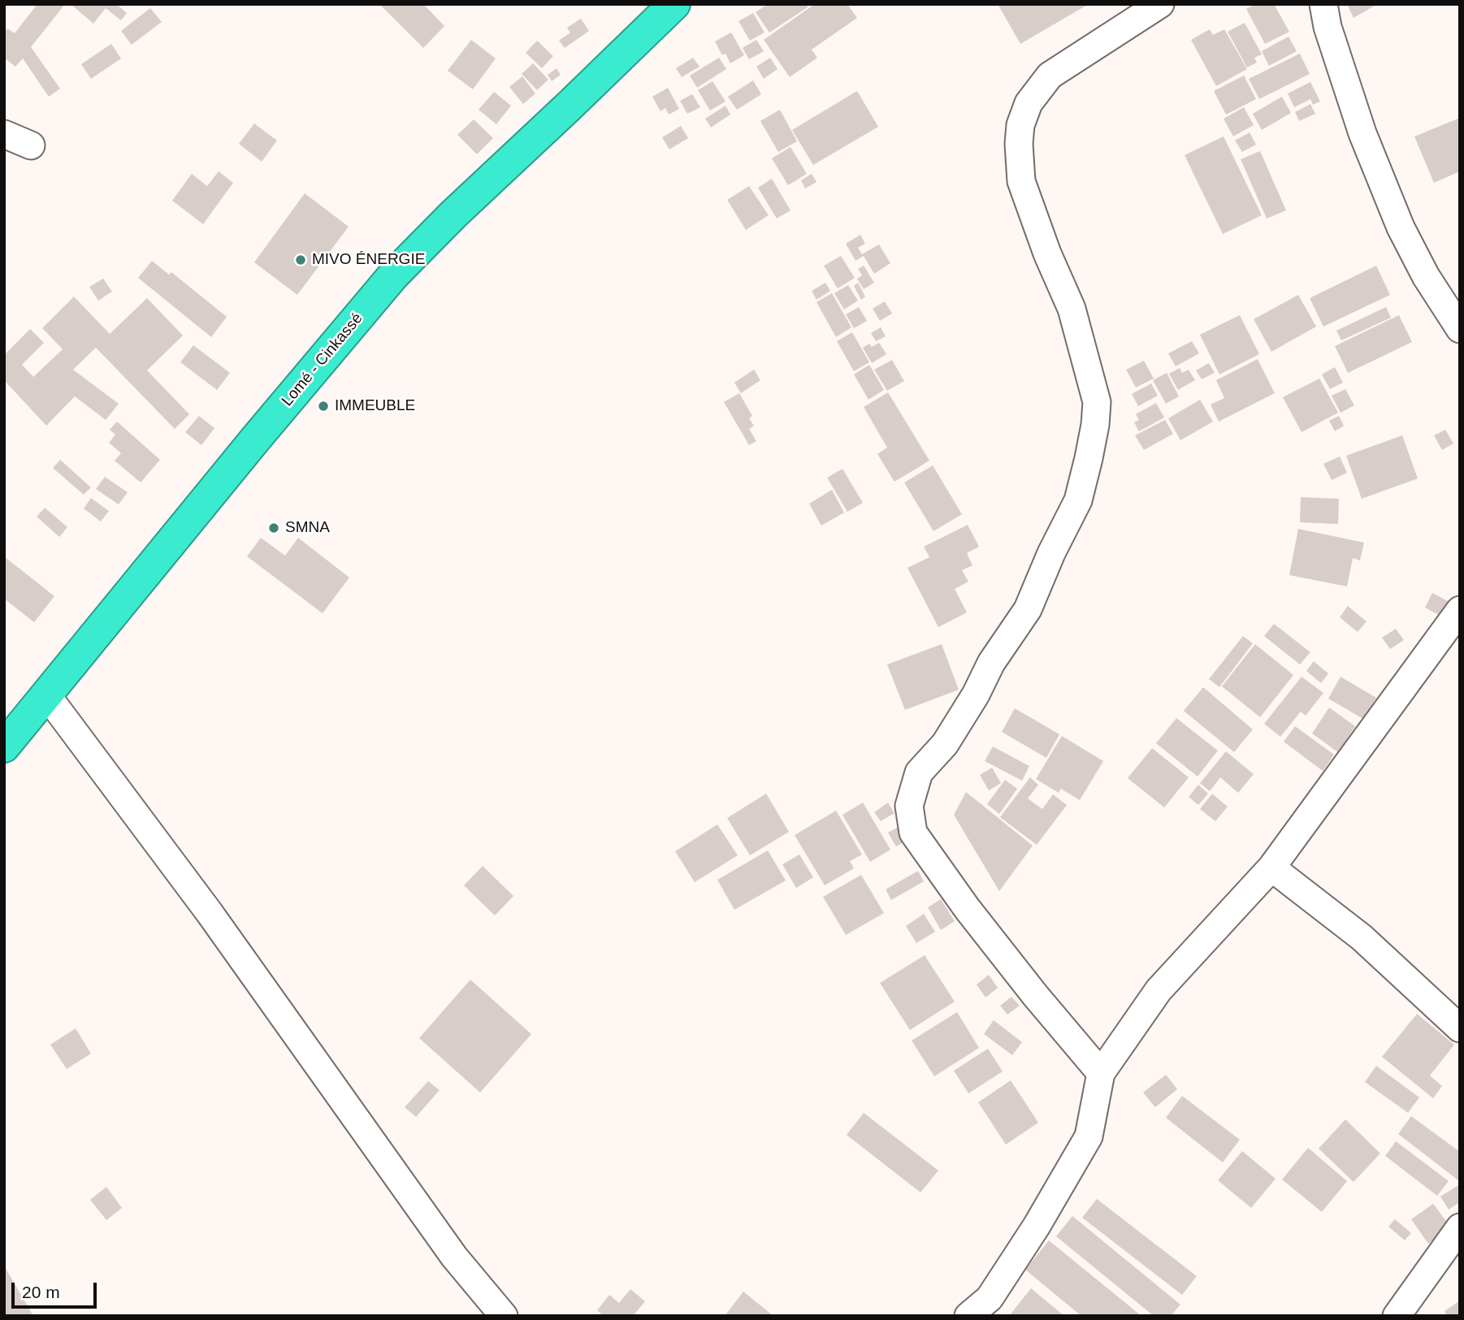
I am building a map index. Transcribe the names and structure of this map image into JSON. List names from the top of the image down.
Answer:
{
  "streets": {
    "highway": ["Lomé - Cinkassé"]
  },
  "places": ["MIVO ÉNERGIE", "IMMEUBLE", "SMNA"],
  "scale_bar": "20 m"
}
